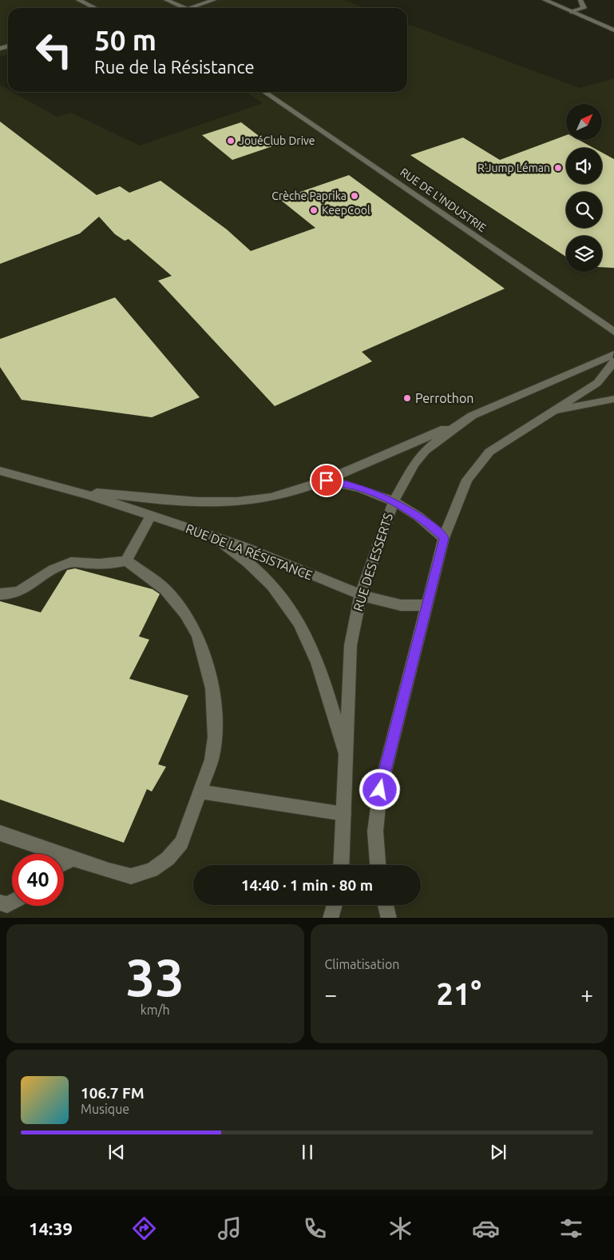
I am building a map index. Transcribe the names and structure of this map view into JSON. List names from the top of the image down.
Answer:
{
  "streets": {
    "street": ["RUE DE L'INDUSTRIE", "RUE DE LA RÉSISTANCE", "RUE DES ESSERTS"]
  },
  "crossings": [
    ["RUE DE LA RÉSISTANCE", "RUE DES ESSERTS"]
  ],
  "places": [
    "JouéClub Drive",
    "R'Jump Léman",
    "Crèche Paprika",
    "KeepCool",
    "Perrothon"
  ],
  "north": "top right",
  "page": {
    "turn": ["50 m", "Rue de la Résistance"],
    "limit": "40",
    "trip": "14:40 · 1 min · 80 m",
    "tile": [
      ["33", "km/h"],
      "Climatisation"
    ],
    "heat": ["−", "21°", "+"],
    "song": ["106.7 FM", "Musique"],
    "tabs": "14:39"
  }
}
